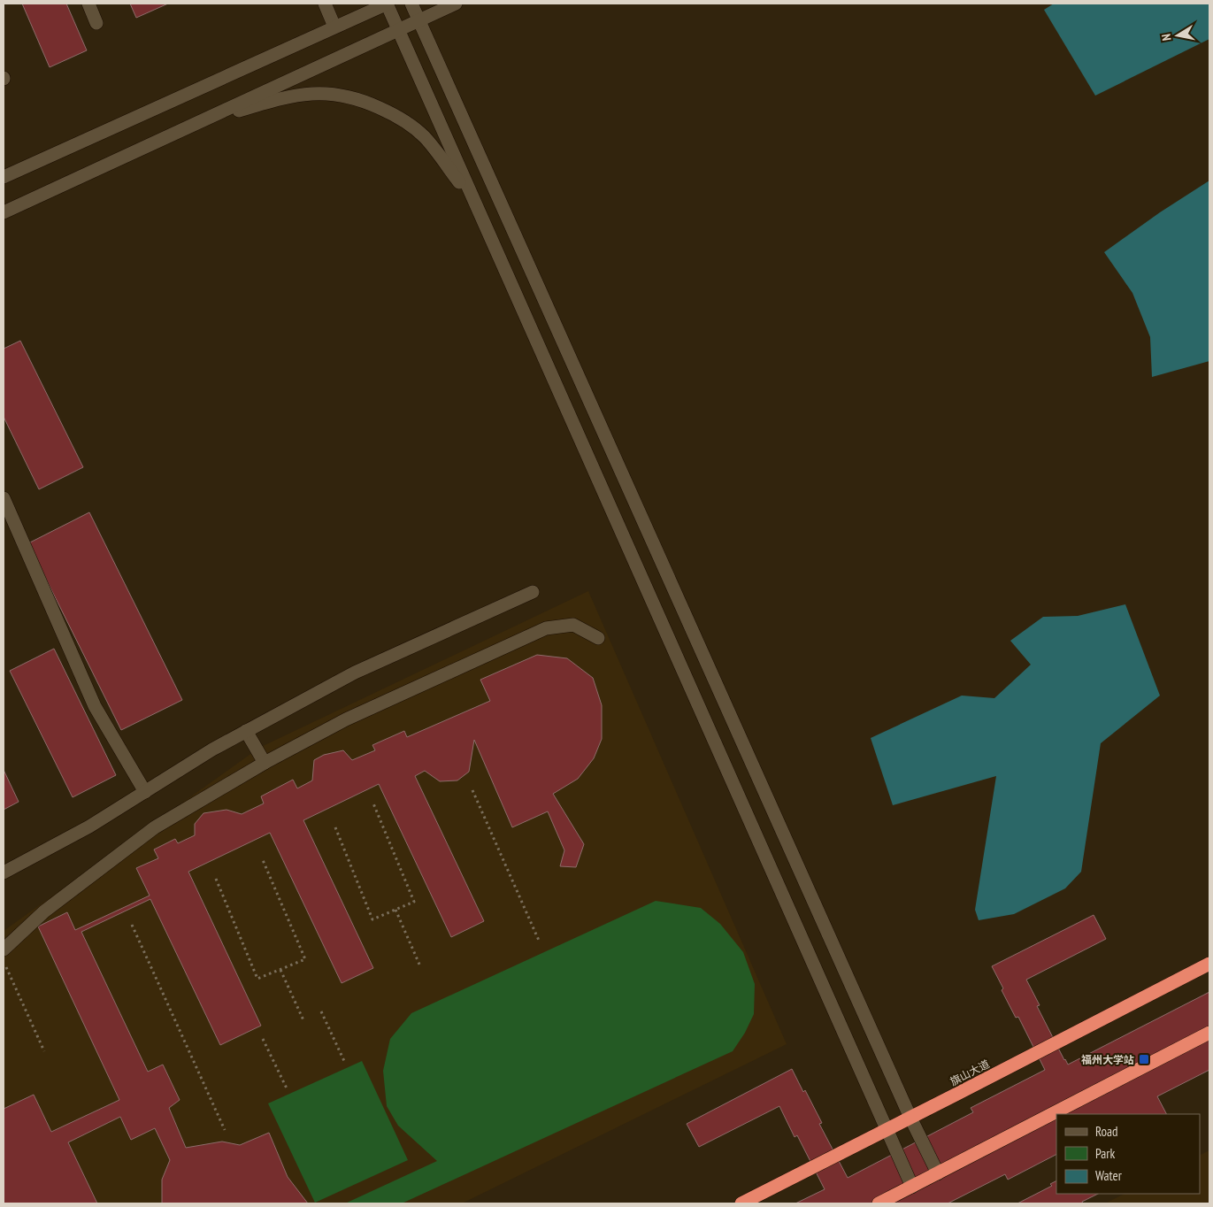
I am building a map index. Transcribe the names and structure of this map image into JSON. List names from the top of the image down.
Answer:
{
  "streets": {
    "highway": ["旗山大道"]
  },
  "places": {
    "transit": ["福州大学站"]
  },
  "legend": ["Road", "Park", "Water"],
  "north": "left"
}
